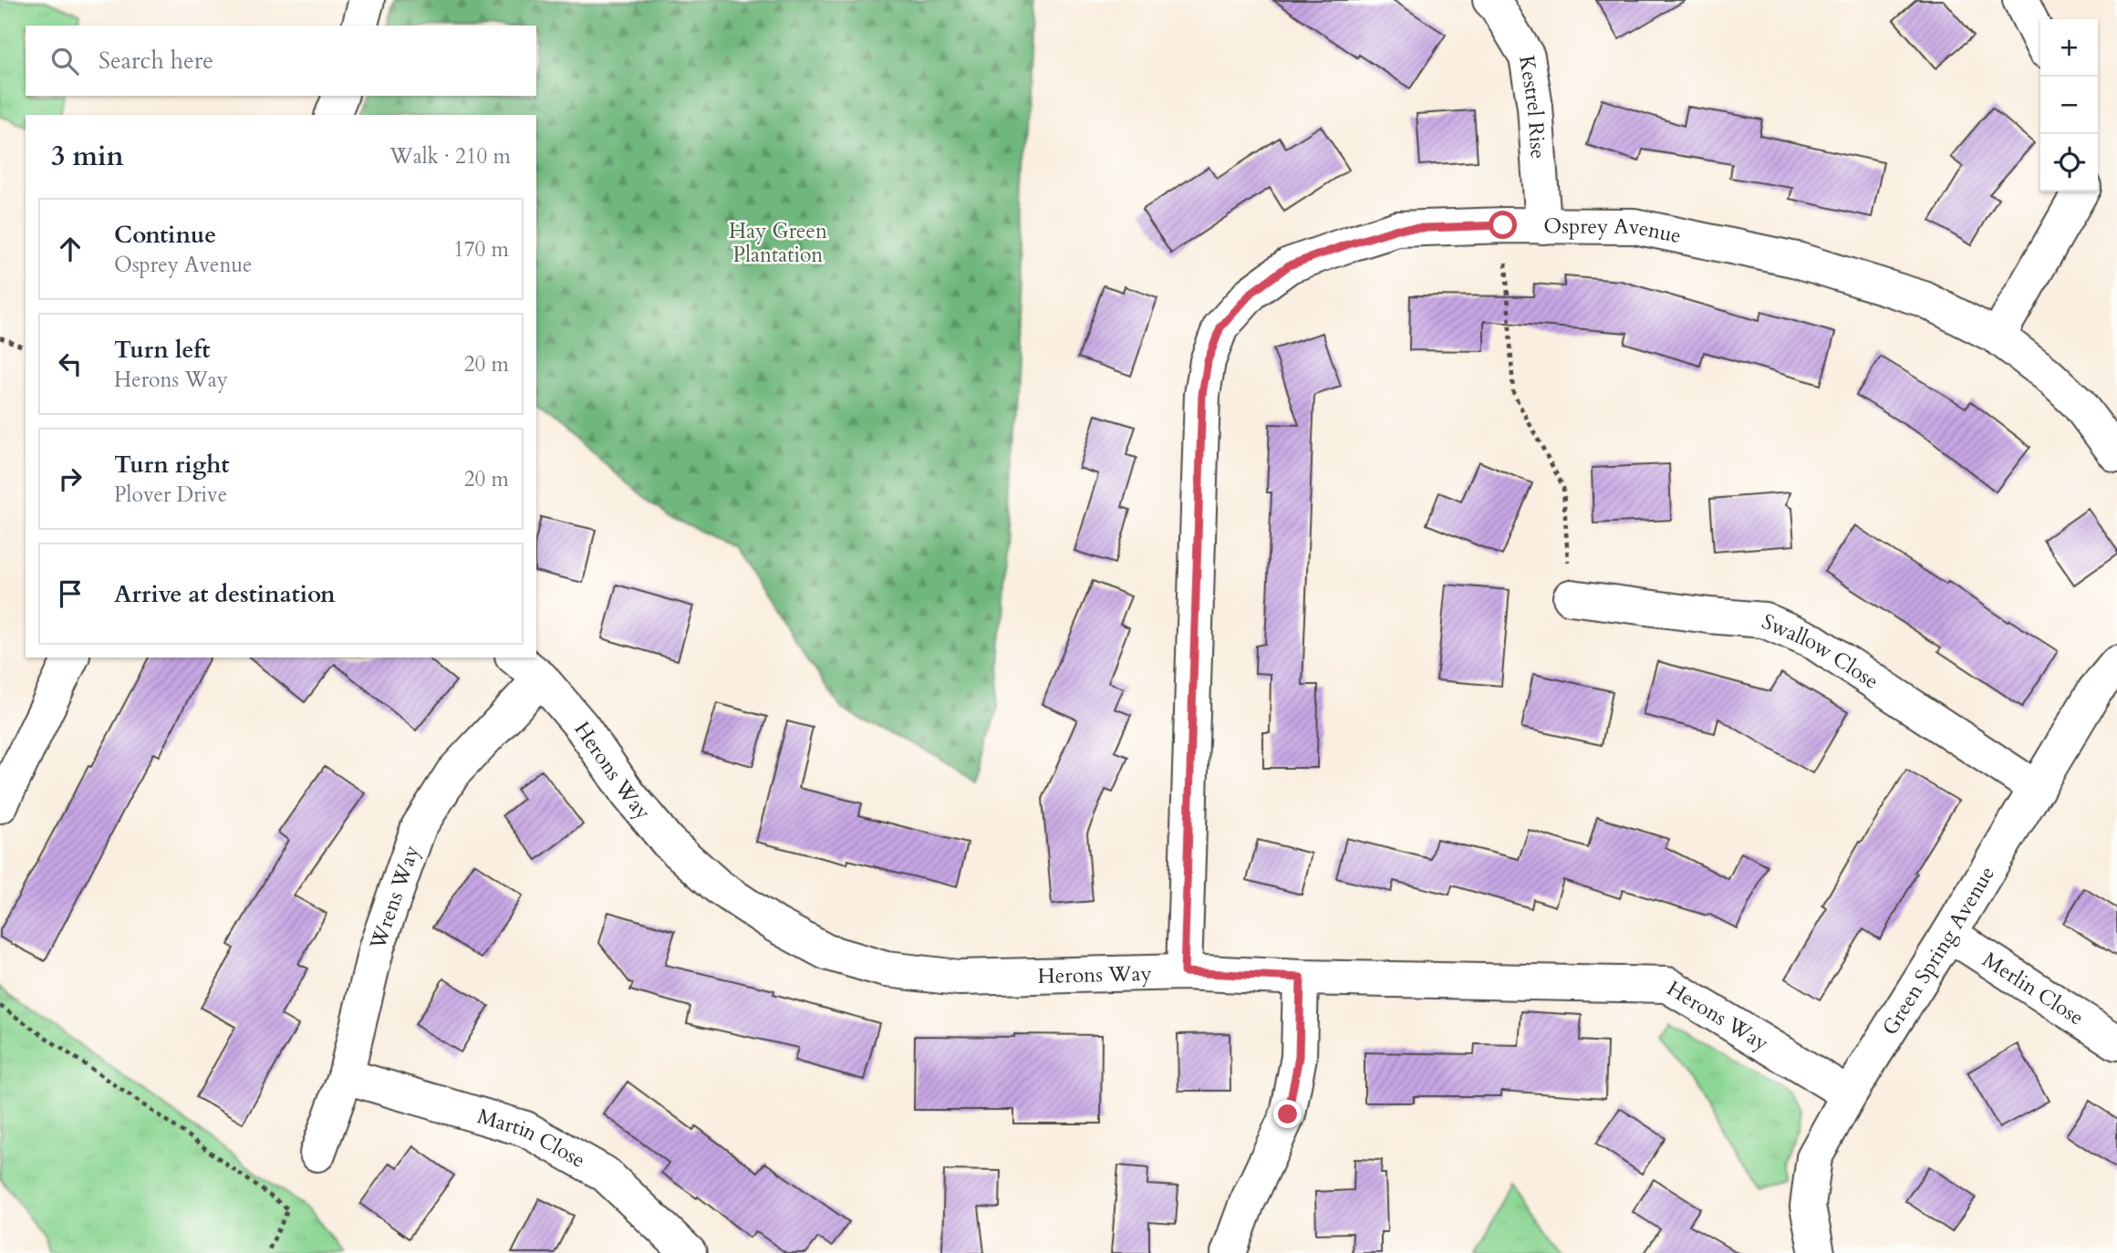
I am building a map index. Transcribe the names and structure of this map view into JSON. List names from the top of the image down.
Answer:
{
  "streets": {
    "street": [
      "Kestrel Rise",
      "Osprey Avenue",
      "Swallow Close",
      "Herons Way",
      "Wrens Way",
      "Green Spring Avenue",
      "Merlin Close",
      "Martin Close"
    ]
  },
  "crossings": [
    ["Kestrel Rise", "Osprey Avenue"],
    ["Osprey Avenue", "Herons Way"],
    ["Swallow Close", "Green Spring Avenue"],
    ["Herons Way", "Wrens Way"],
    ["Herons Way", "Green Spring Avenue"],
    ["Wrens Way", "Martin Close"],
    ["Green Spring Avenue", "Merlin Close"]
  ],
  "parks": ["Hay Green Plantation"],
  "page": {
    "map_buttons": ["+", "−"],
    "search": "Search here",
    "heading": ["3 min", "Walk · 210 m"],
    "list": [
      ["Continue", "Osprey Avenue", "170 m"],
      ["Turn left", "Herons Way", "20 m"],
      ["Turn right", "Plover Drive", "20 m"],
      "Arrive at destination"
    ]
  }
}
